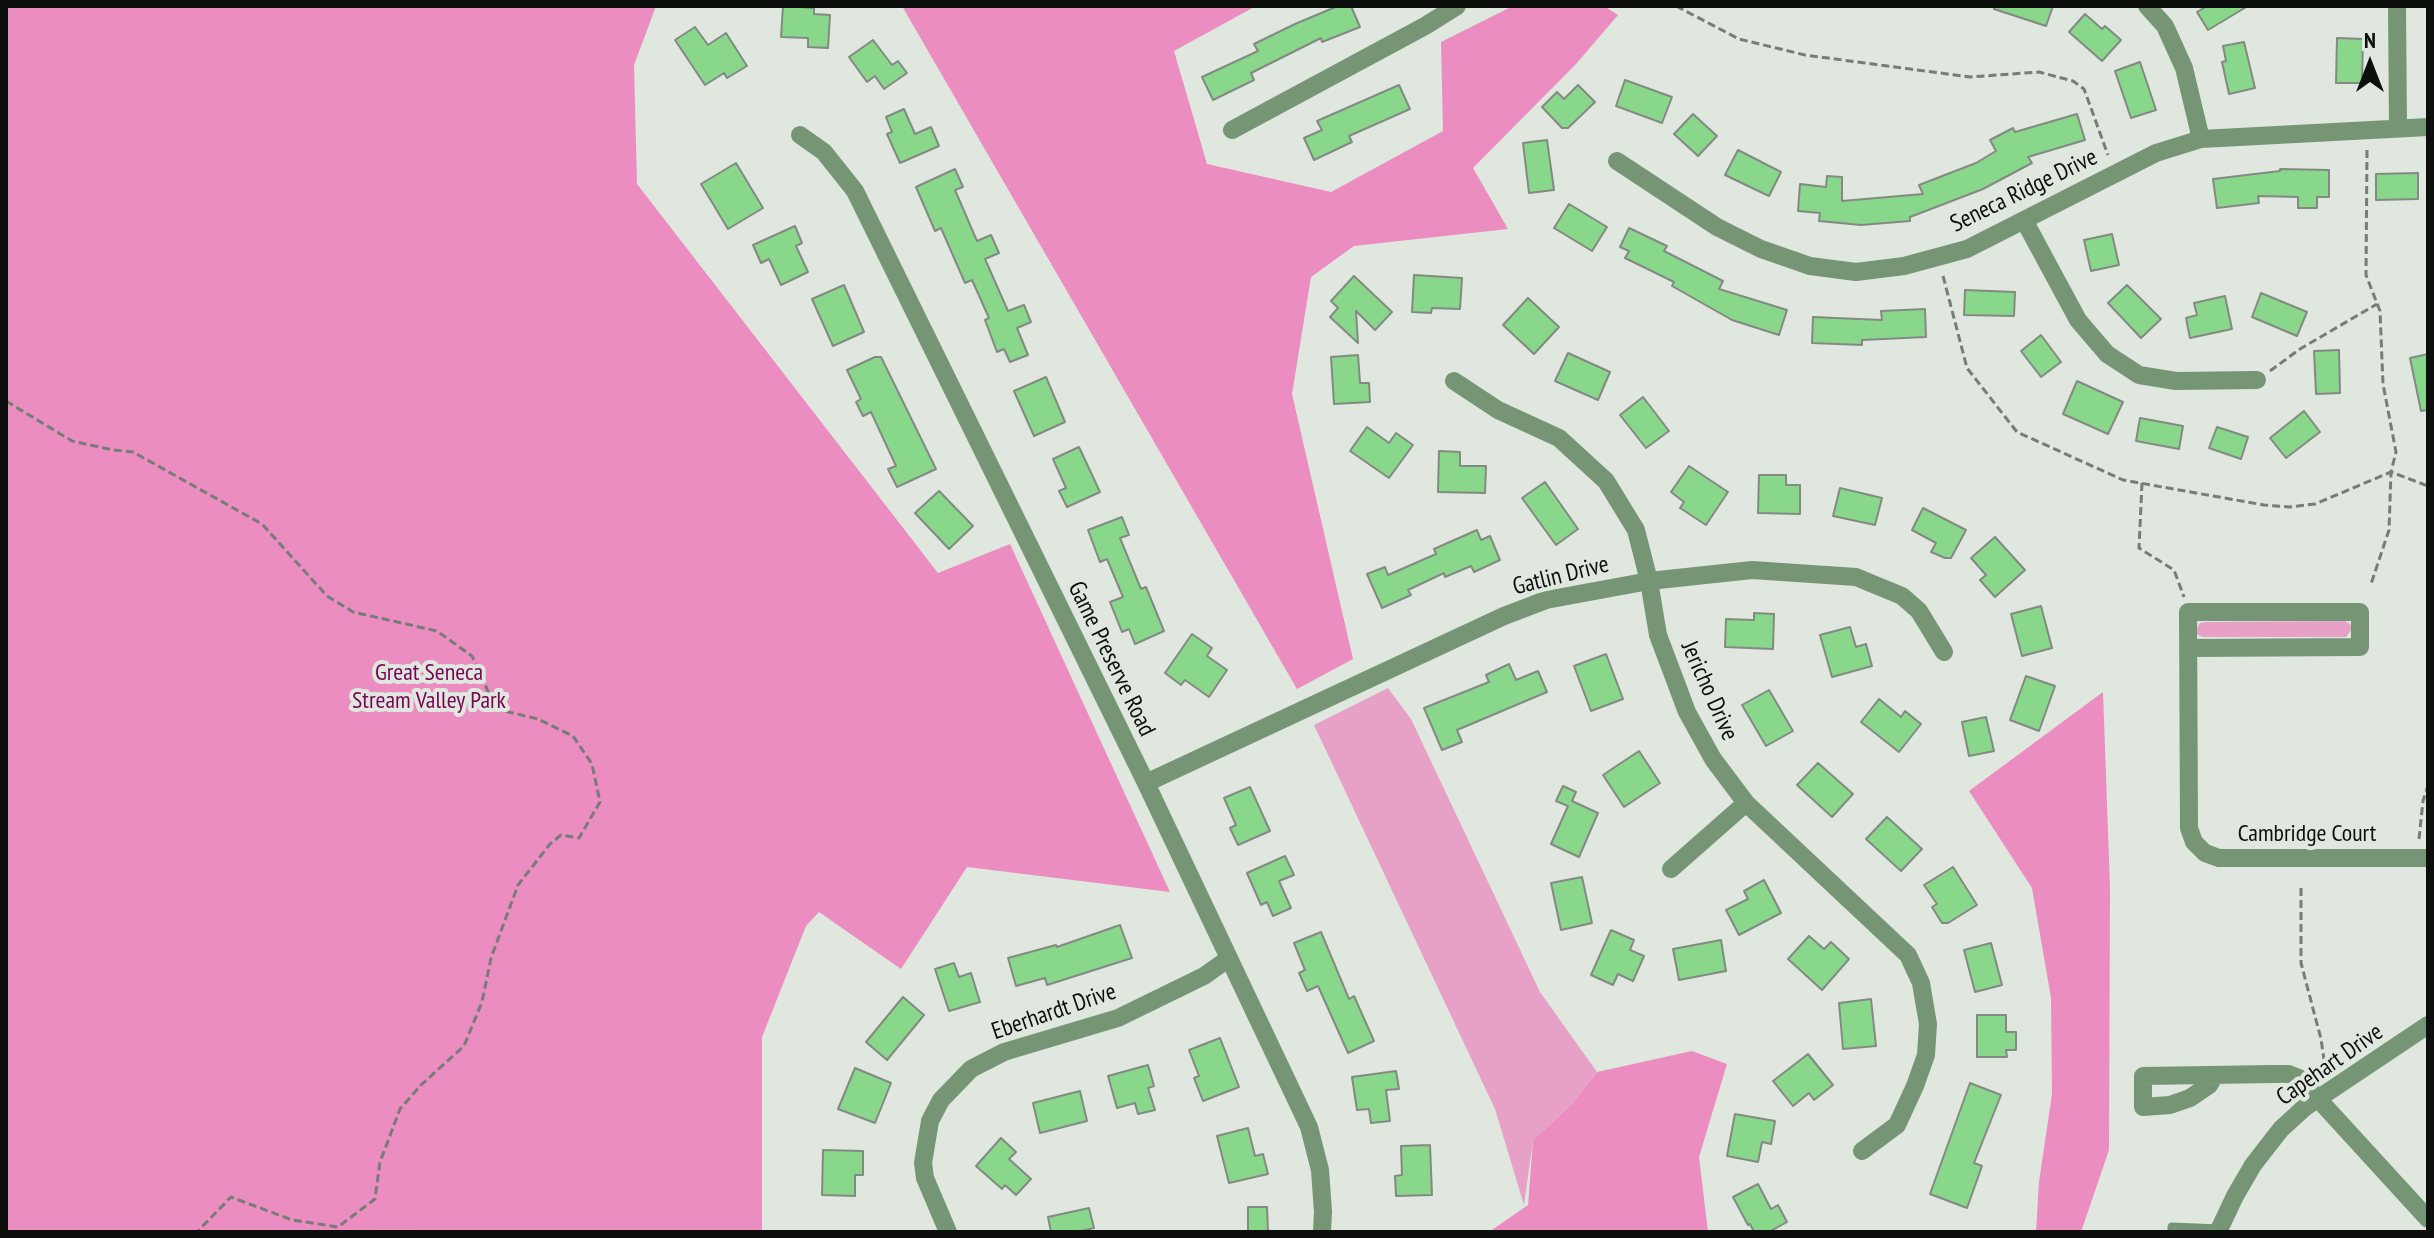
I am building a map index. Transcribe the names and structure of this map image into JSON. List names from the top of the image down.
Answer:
{
  "streets": {
    "street": [
      "Seneca Ridge Drive",
      "Gatlin Drive",
      "Game Preserve Road",
      "Jericho Drive",
      "Cambridge Court",
      "Eberhardt Drive",
      "Capehart Drive"
    ]
  },
  "crossings": [
    ["Gatlin Drive", "Game Preserve Road"],
    ["Gatlin Drive", "Jericho Drive"],
    ["Game Preserve Road", "Eberhardt Drive"]
  ],
  "parks": ["Great Seneca Stream Valley Park"],
  "north": "top"
}
